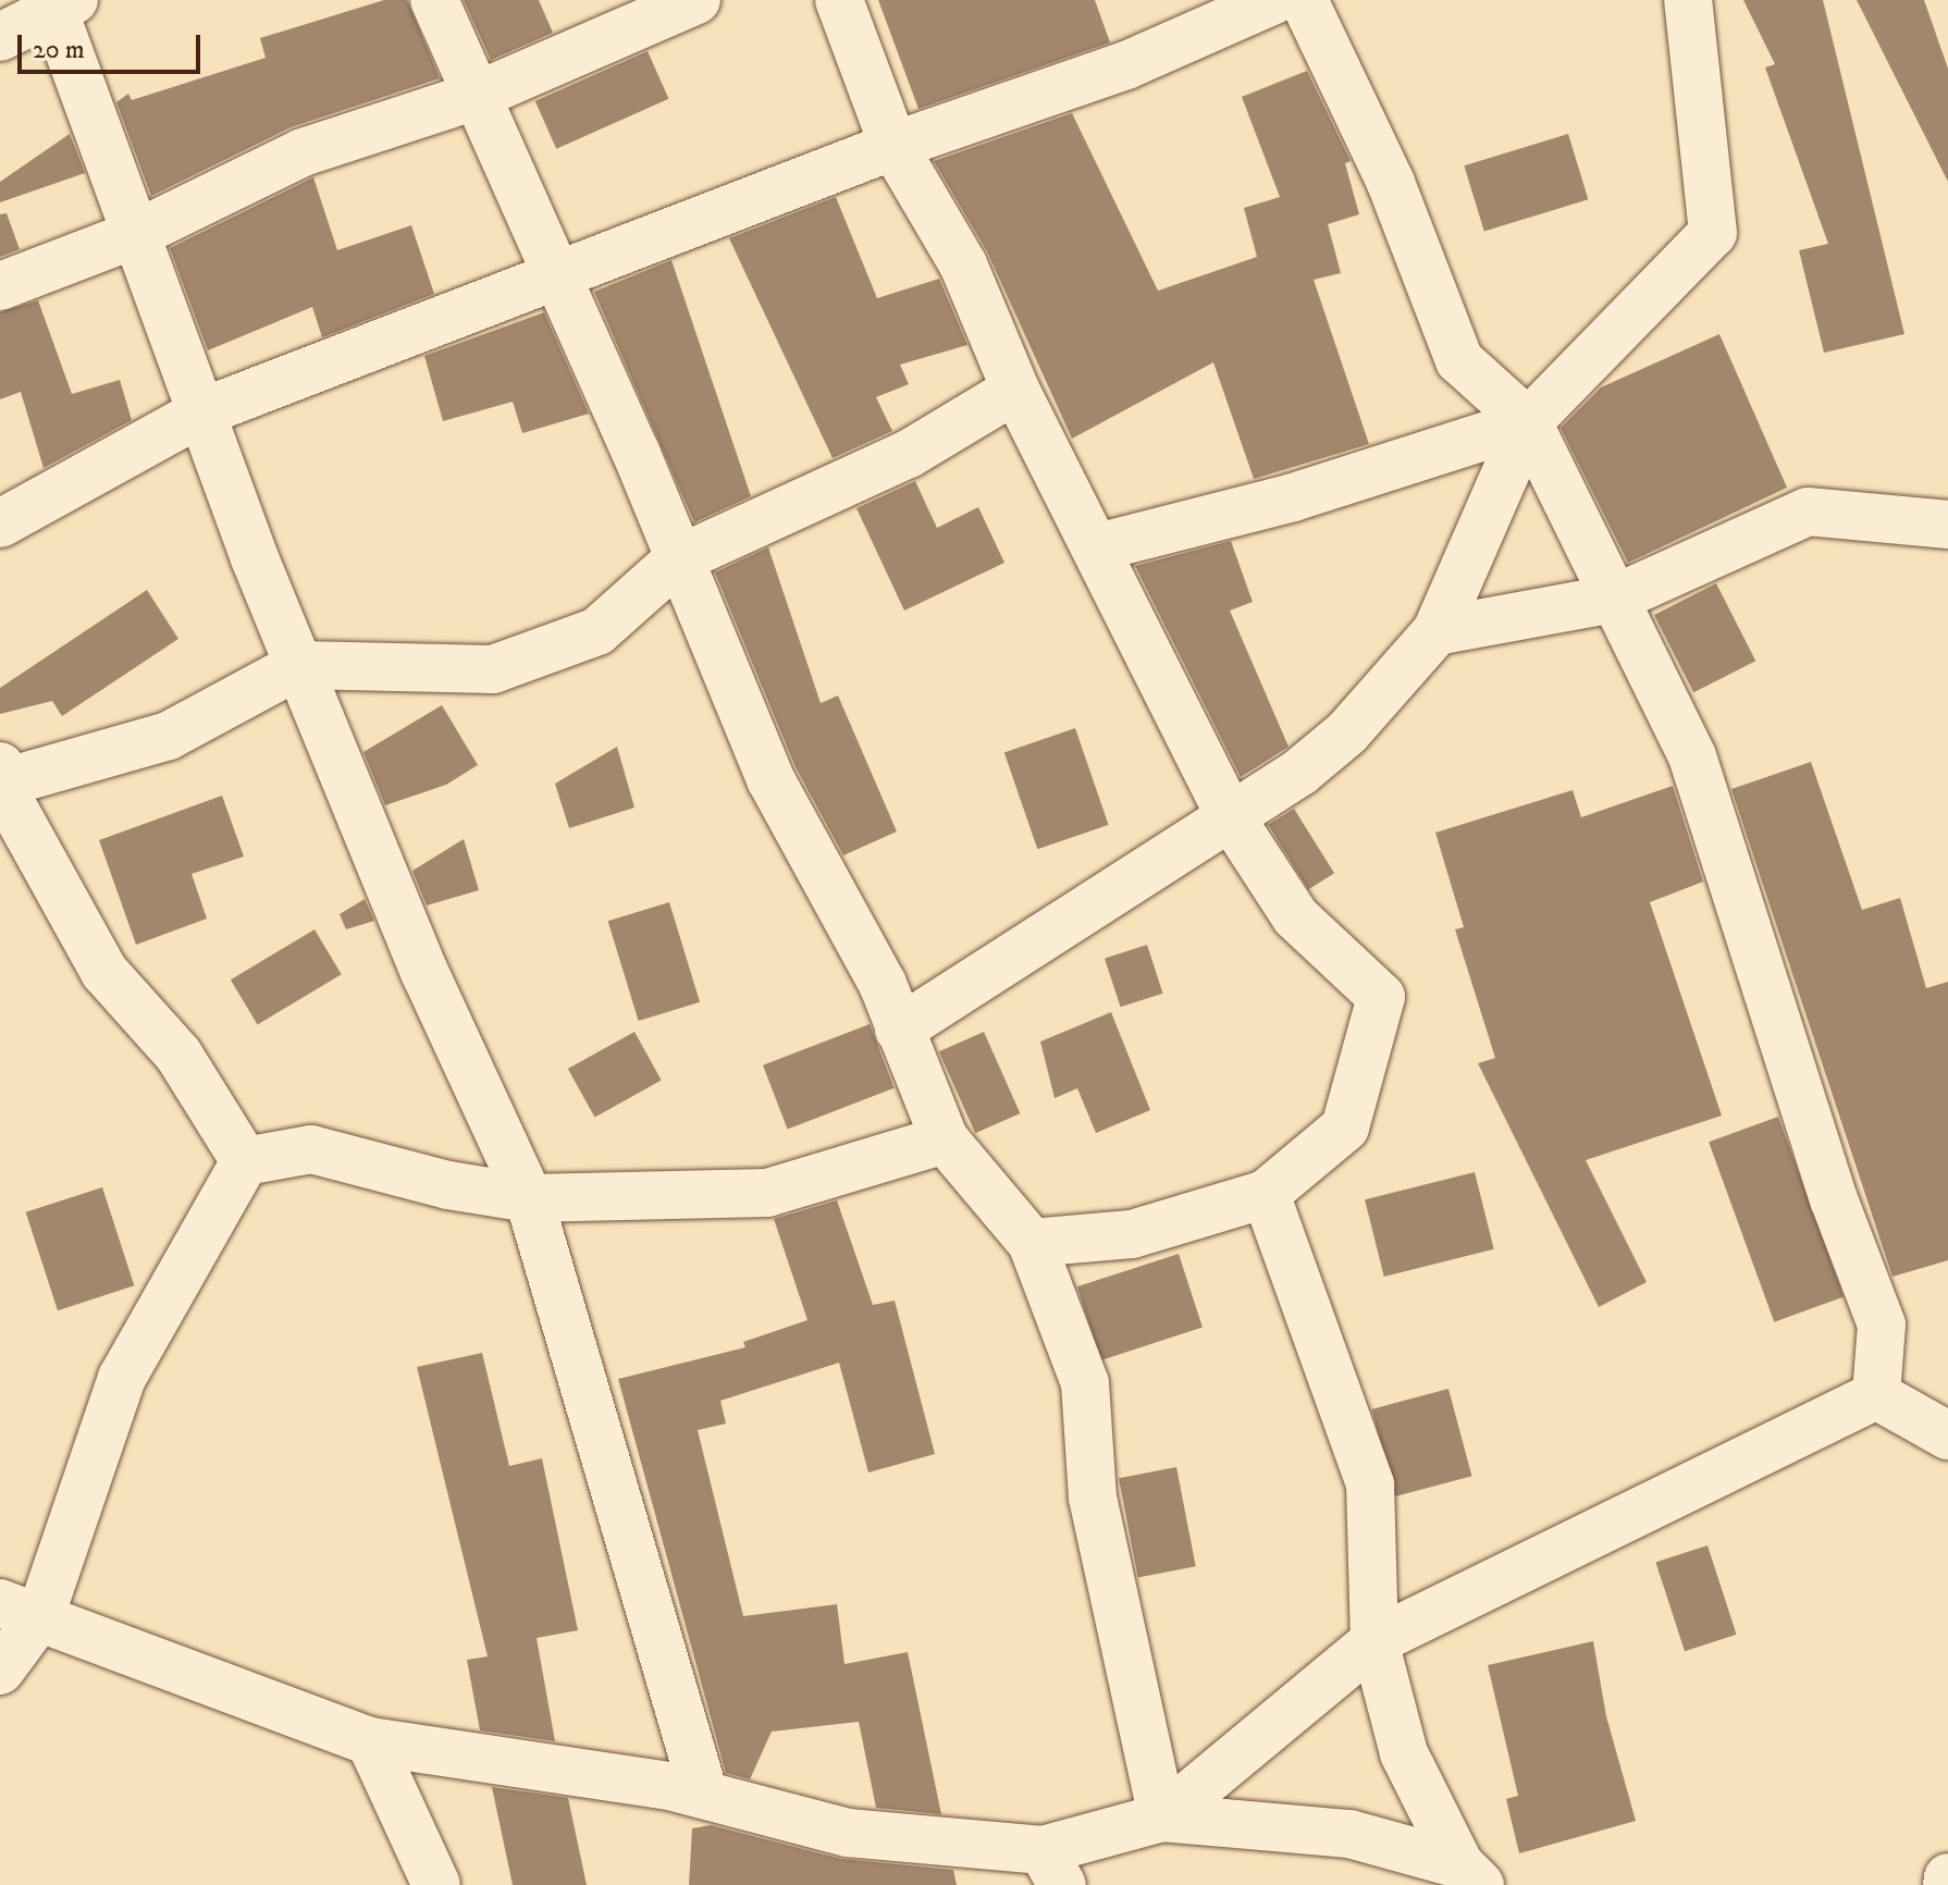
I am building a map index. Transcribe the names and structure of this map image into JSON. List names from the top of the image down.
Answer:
{
  "scale_bar": "20 m"
}
